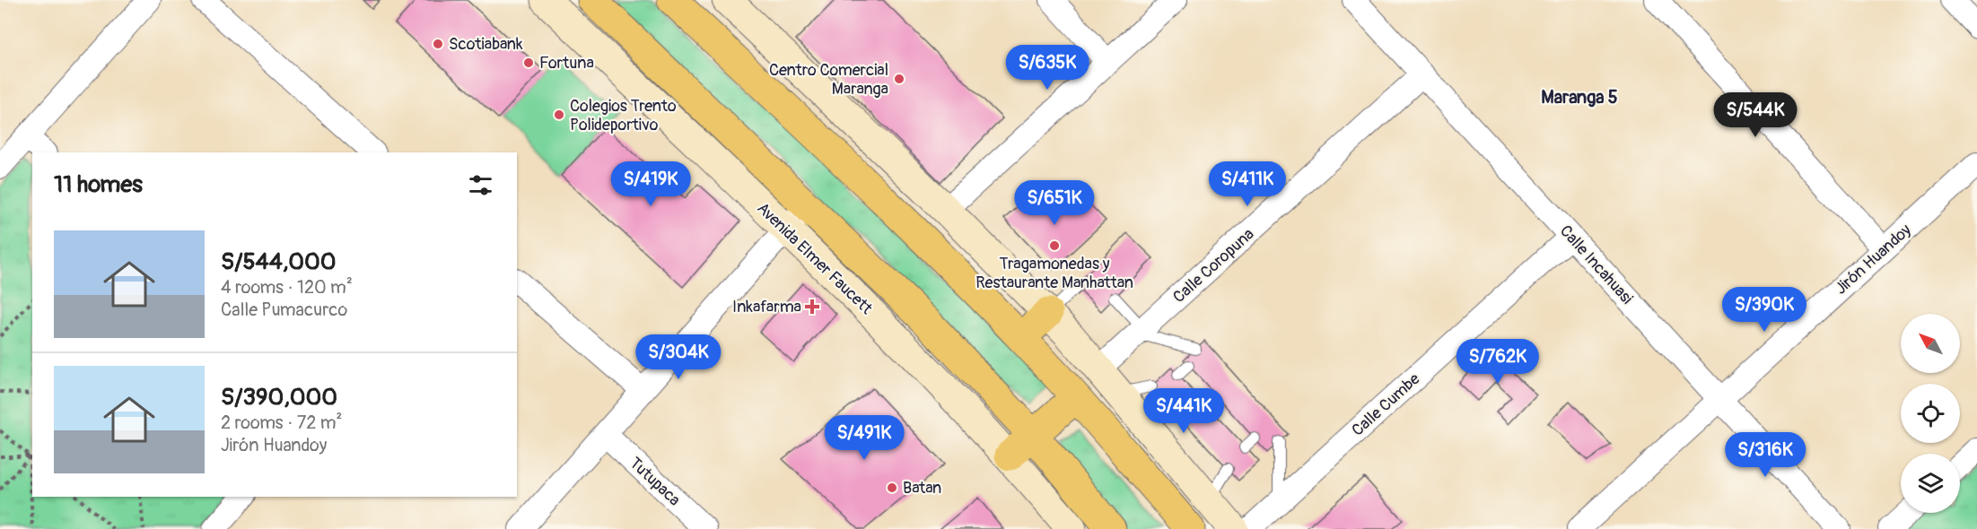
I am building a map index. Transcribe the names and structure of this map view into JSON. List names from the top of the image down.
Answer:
{
  "streets": {
    "main road": ["Avenida Elmer Faucett"],
    "street": [
      "Jirón Huandoy",
      "Calle Incahuasi",
      "Calle Coropuna",
      "Calle Cumbe",
      "Tutupaca"
    ]
  },
  "crossings": [
    ["Jirón Huandoy", "Calle Incahuasi"],
    ["Calle Incahuasi", "Calle Coropuna"],
    ["Calle Incahuasi", "Calle Cumbe"]
  ],
  "districts": ["Maranga 5"],
  "places": {
    "other": [
      "Scotiabank",
      "Fortuna",
      "Centro Comercial Maranga",
      "Colegios Trento Polideportivo",
      "Tragamonedas y Restaurante Manhattan",
      "Batan"
    ],
    "health": ["Inkafarma"]
  },
  "north": "top left",
  "page": {
    "price": [
      "S/635K",
      "S/544K",
      "S/419K",
      "S/411K",
      "S/651K",
      "S/390K",
      "S/304K",
      "S/762K",
      "S/441K",
      "S/491K",
      "S/316K"
    ],
    "heading": "11 homes",
    "list": [
      {
        "name": "S/544,000",
        "note": "4 rooms · 120 m² · Calle Pumacurco"
      },
      {
        "name": "S/390,000",
        "note": "2 rooms · 72 m² · Jirón Huandoy"
      }
    ]
  }
}
